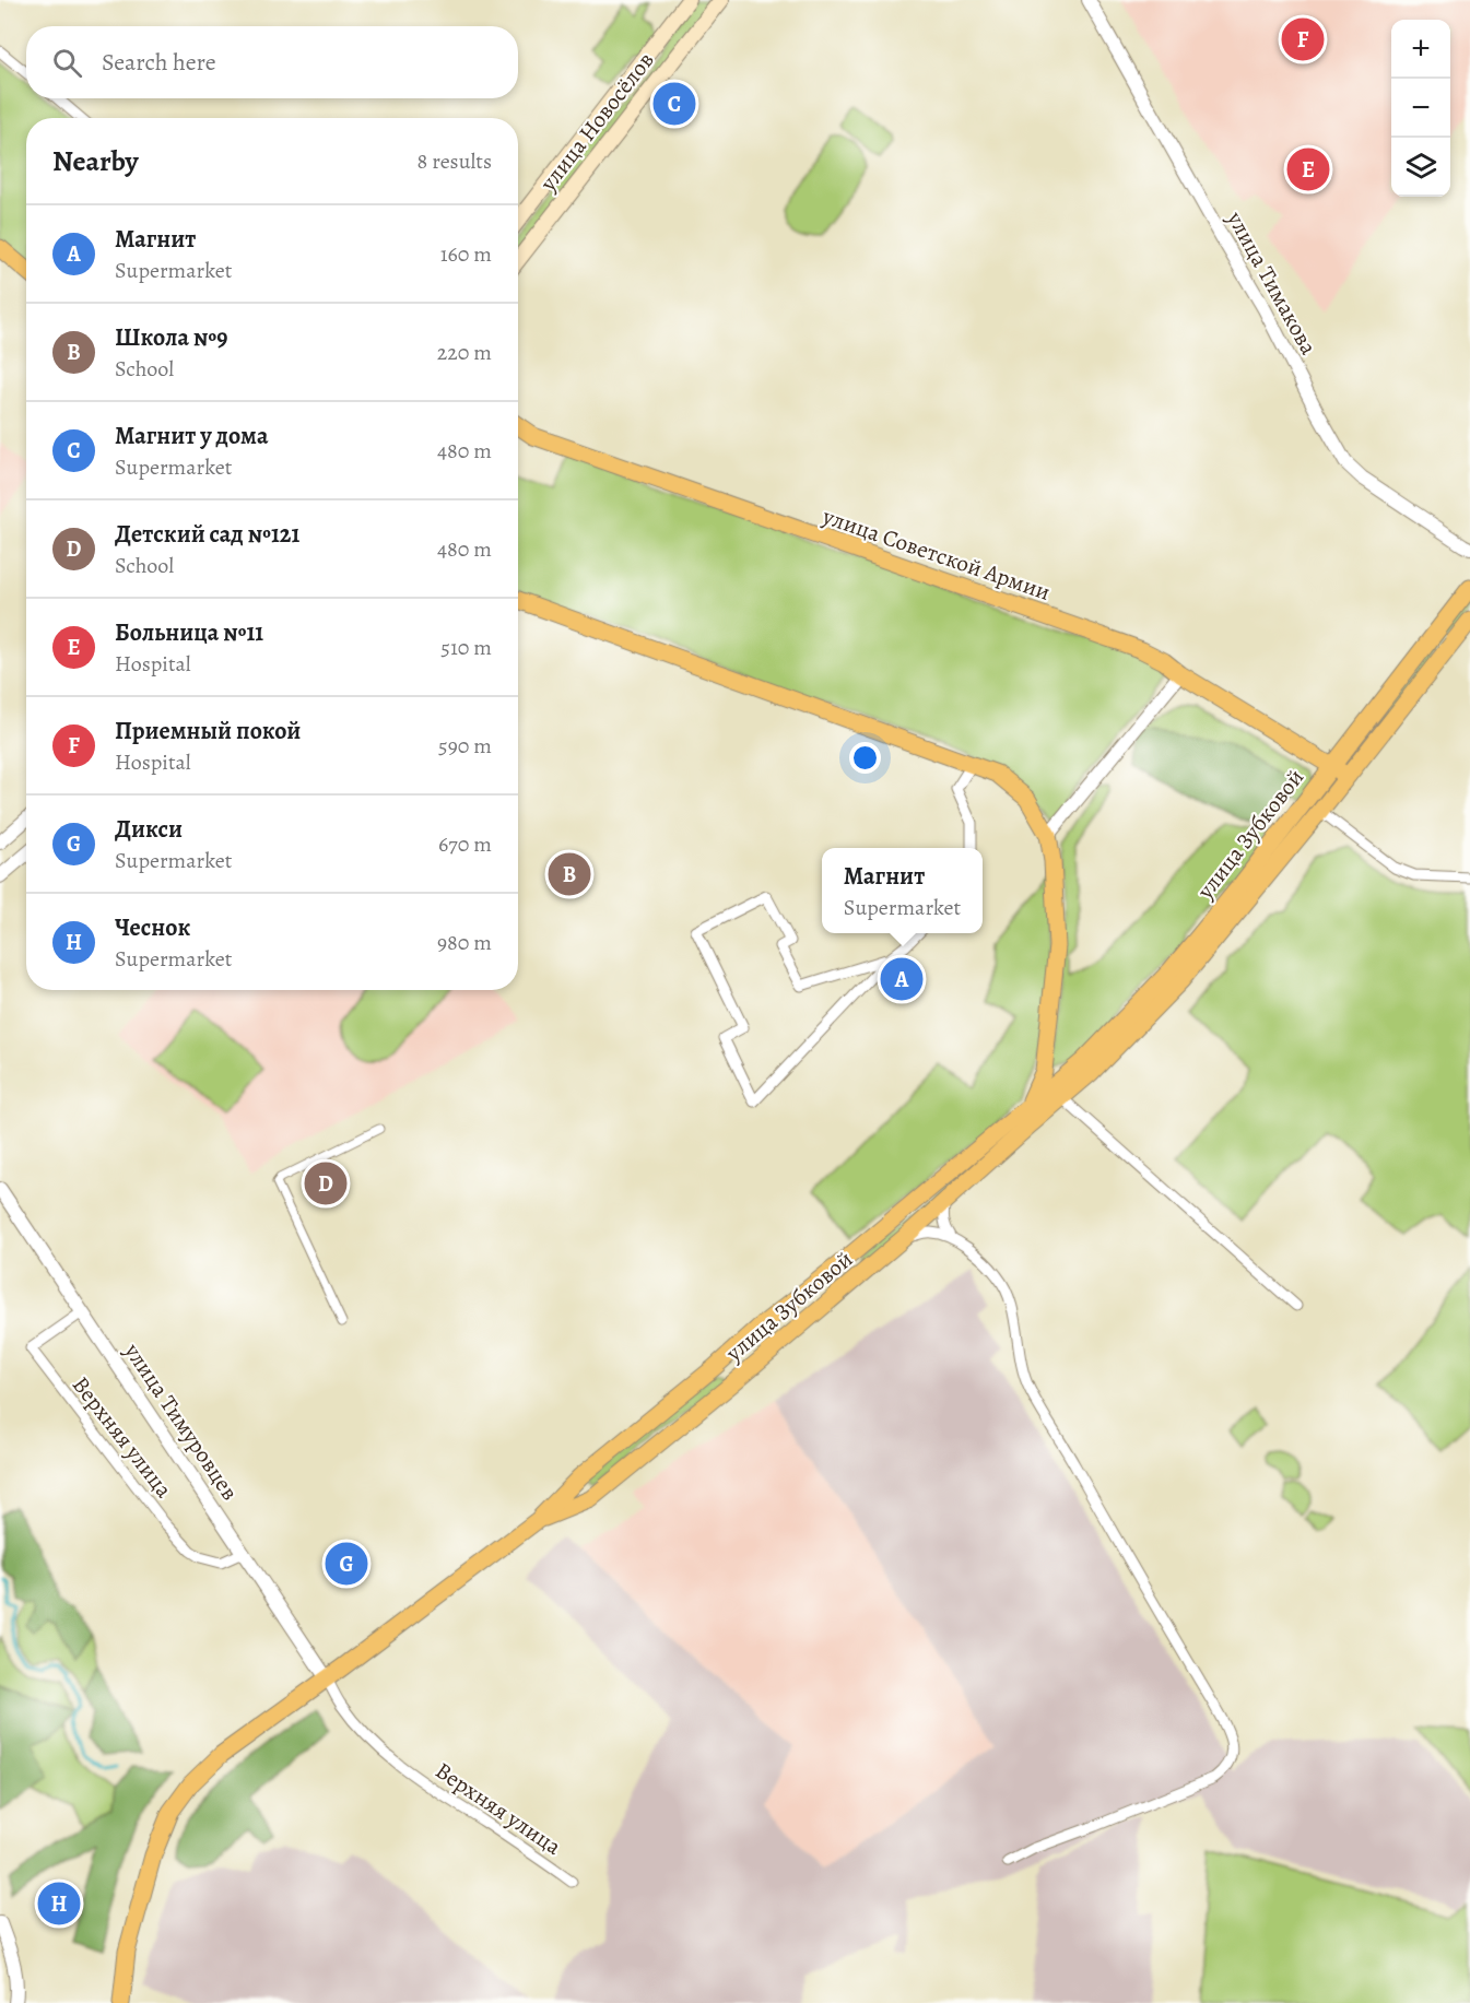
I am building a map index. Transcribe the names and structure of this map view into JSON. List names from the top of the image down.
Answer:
{
  "streets": {
    "main road": ["улица Новосёлов", "улица Советской Армии", "улица Зубковой"],
    "street": ["улица Тимакова", "улица Тимуровцев", "Верхняя улица"]
  },
  "crossings": [
    ["улица Советской Армии", "улица Зубковой"],
    ["улица Зубковой", "улица Тимуровцев"],
    ["улица Зубковой", "Верхняя улица"],
    ["улица Тимуровцев", "Верхняя улица"]
  ],
  "page": {
    "pins": [
      "F",
      "C",
      "E",
      "B",
      "A",
      "D",
      "G",
      "H"
    ],
    "map_buttons": ["+", "−"],
    "search": "Search here",
    "heading": ["Nearby", "8 results"],
    "list": [
      {
        "mark": "A",
        "name": "Магнит",
        "note": "Supermarket",
        "value": "160 m"
      },
      {
        "mark": "B",
        "name": "Школа №9",
        "note": "School",
        "value": "220 m"
      },
      {
        "mark": "C",
        "name": "Магнит у дома",
        "note": "Supermarket",
        "value": "480 m"
      },
      {
        "mark": "D",
        "name": "Детский сад №121",
        "note": "School",
        "value": "480 m"
      },
      {
        "mark": "E",
        "name": "Больница №11",
        "note": "Hospital",
        "value": "510 m"
      },
      {
        "mark": "F",
        "name": "Приемный покой",
        "note": "Hospital",
        "value": "590 m"
      },
      {
        "mark": "G",
        "name": "Дикси",
        "note": "Supermarket",
        "value": "670 m"
      },
      {
        "mark": "H",
        "name": "Чеснок",
        "note": "Supermarket",
        "value": "980 m"
      }
    ],
    "popup": ["Магнит", "Supermarket"]
  }
}
